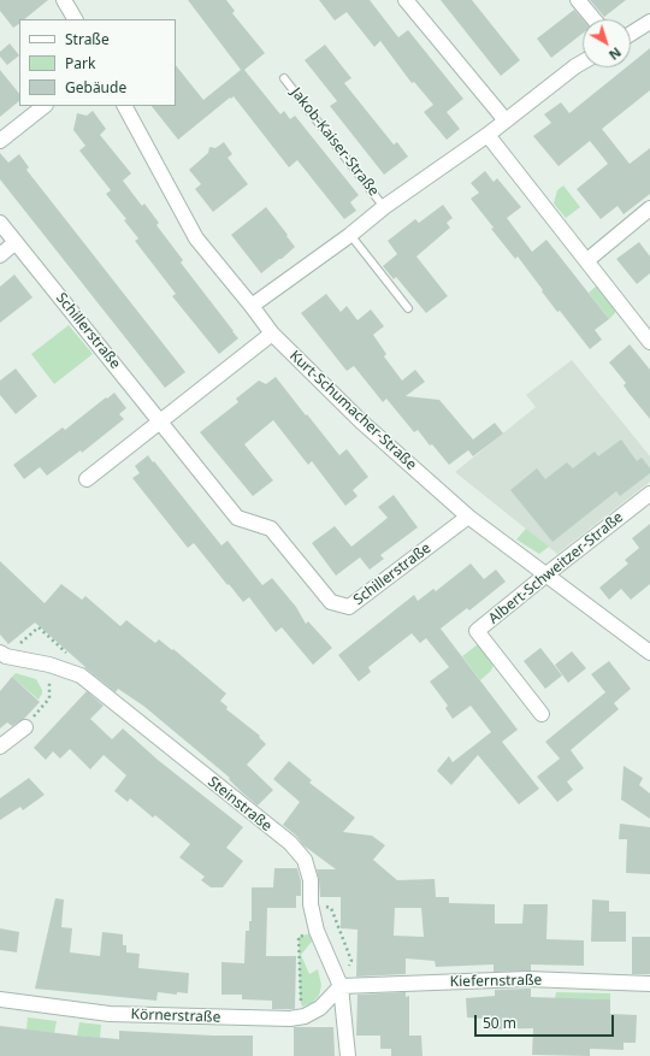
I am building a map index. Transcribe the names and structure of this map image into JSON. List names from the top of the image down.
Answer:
{
  "streets": {
    "street": [
      "Jakob-Kaiser-Straße",
      "Schillerstraße",
      "Kurt-Schumacher-Straße",
      "Albert-Schweitzer-Straße",
      "Steinstraße",
      "Kiefernstraße",
      "Körnerstraße"
    ]
  },
  "crossings": [
    ["Jakob-Kaiser-Straße", "Kurt-Schumacher-Straße"],
    ["Schillerstraße", "Kurt-Schumacher-Straße"],
    ["Kurt-Schumacher-Straße", "Albert-Schweitzer-Straße"],
    ["Steinstraße", "Kiefernstraße"],
    ["Steinstraße", "Körnerstraße"],
    ["Kiefernstraße", "Körnerstraße"]
  ],
  "legend": ["Straße", "Park", "Gebäude"],
  "scale_bar": "50 m",
  "north": "bottom right"
}
